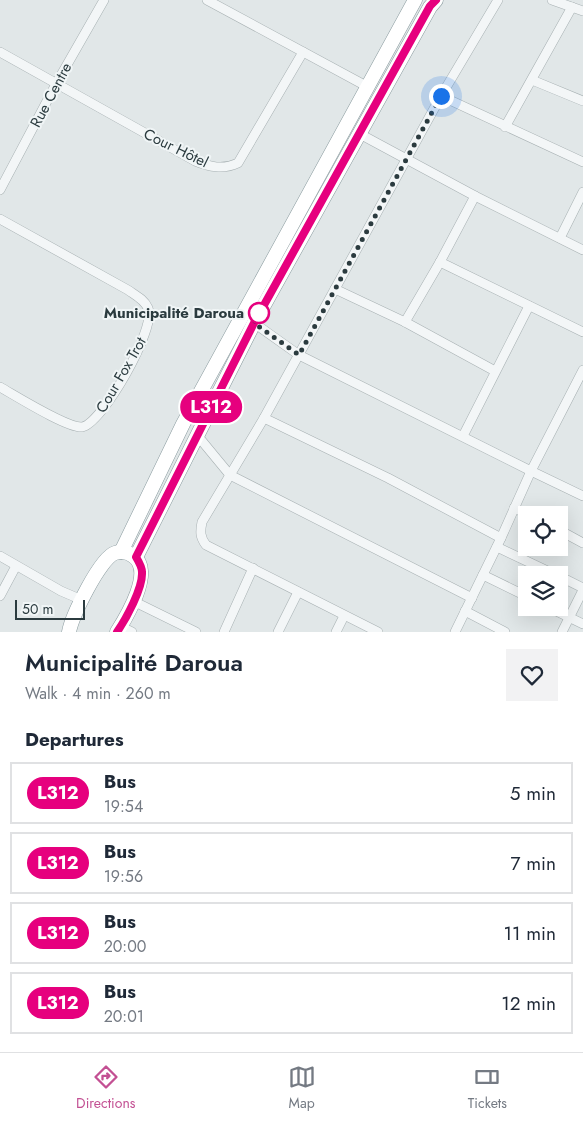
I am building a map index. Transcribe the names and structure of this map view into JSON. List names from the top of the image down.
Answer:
{
  "streets": {
    "street": ["Rue Centre", "Cour Hôtel", "Cour Fox Trot"]
  },
  "crossings": [
    ["Rue Centre", "Cour Hôtel"]
  ],
  "places": ["Municipalité Daroua"],
  "lines": ["bus line L312"],
  "scale_bar": "50 m",
  "page": {
    "on_map": "L312",
    "scale": "50 m",
    "heading": [
      ["Municipalité Daroua", "Walk · 4 min · 260 m"],
      "Departures"
    ],
    "list": [
      {
        "mark": "L312",
        "name": "Bus",
        "note": "19:54",
        "value": "5 min"
      },
      {
        "mark": "L312",
        "name": "Bus",
        "note": "19:56",
        "value": "7 min"
      },
      {
        "mark": "L312",
        "name": "Bus",
        "note": "20:00",
        "value": "11 min"
      },
      {
        "mark": "L312",
        "name": "Bus",
        "note": "20:01",
        "value": "12 min"
      }
    ],
    "tabs": ["Directions", "Map", "Tickets"]
  }
}
